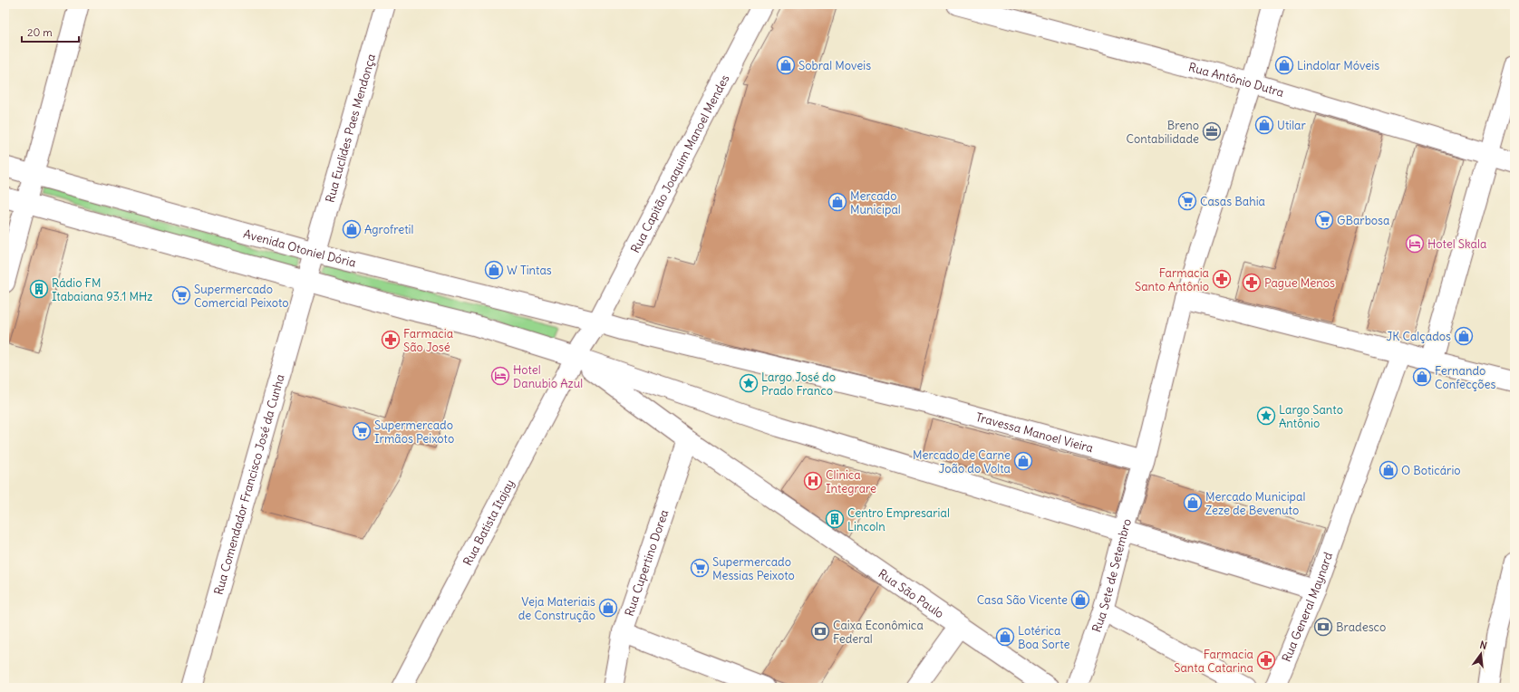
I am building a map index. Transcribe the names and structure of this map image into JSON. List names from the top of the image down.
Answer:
{
  "streets": {
    "street": [
      "Rua Antônio Dutra",
      "Rua Euclides Paes Mendonça",
      "Rua Capitão Joaquim Manoel Mendes",
      "Avenida Otoniel Dória",
      "Travessa Manoel Vieira",
      "Rua Comendador Francisco José da Cunha",
      "Rua Batista Itajay",
      "Rua Cupertino Dorea",
      "Rua Sete de Setembro",
      "Rua São Paulo",
      "Rua General Maynard"
    ]
  },
  "crossings": [
    ["Rua Euclides Paes Mendonça", "Avenida Otoniel Dória"],
    ["Rua Euclides Paes Mendonça", "Rua Comendador Francisco José da Cunha"],
    ["Rua Capitão Joaquim Manoel Mendes", "Avenida Otoniel Dória"],
    ["Rua Capitão Joaquim Manoel Mendes", "Rua Batista Itajay"],
    ["Rua Capitão Joaquim Manoel Mendes", "Rua São Paulo"],
    ["Avenida Otoniel Dória", "Travessa Manoel Vieira"],
    ["Avenida Otoniel Dória", "Rua Comendador Francisco José da Cunha"],
    ["Avenida Otoniel Dória", "Rua Batista Itajay"],
    ["Avenida Otoniel Dória", "Rua Sete de Setembro"],
    ["Avenida Otoniel Dória", "Rua São Paulo"],
    ["Avenida Otoniel Dória", "Rua General Maynard"],
    ["Travessa Manoel Vieira", "Rua Sete de Setembro"],
    ["Rua Batista Itajay", "Rua São Paulo"],
    ["Rua Cupertino Dorea", "Rua São Paulo"]
  ],
  "places": {
    "shop": [
      "Sobral Moveis",
      "Lindolar Móveis",
      "Utilar",
      "Mercado Municipal",
      "Agrofretil",
      "W Tintas",
      "JK Calçados",
      "Fernando Confecções",
      "Mercado de Carne João do Volta",
      "O Boticário",
      "Mercado Municipal Zeze de Bevenuto",
      "Casa São Vicente",
      "Veja Materiais de Construção",
      "Lotérica Boa Sorte"
    ],
    "office": ["Breno Contabilidade"],
    "supermarket": [
      "Casas Bahia",
      "GBarbosa",
      "Supermercado Comercial Peixoto",
      "Supermercado Irmãos Peixoto",
      "Supermercado Messias Peixoto"
    ],
    "hotel": ["Hotel Skala", "Hotel Danubio Azul"],
    "pharmacy": [
      "Farmacia Santo Antônio",
      "Pague Menos",
      "Farmacia São José",
      "Farmacia Santa Catarina"
    ],
    "building": ["Rádio FM Itabaiana 93.1 MHz", "Centro Empresarial Lincoln"],
    "place": ["Largo José do Prado Franco", "Largo Santo Antônio"],
    "hospital": ["Clinica Integrare"],
    "bank": ["Bradesco", "Caixa Econômica Federal"]
  },
  "scale_bar": "20 m",
  "north": "top"
}
